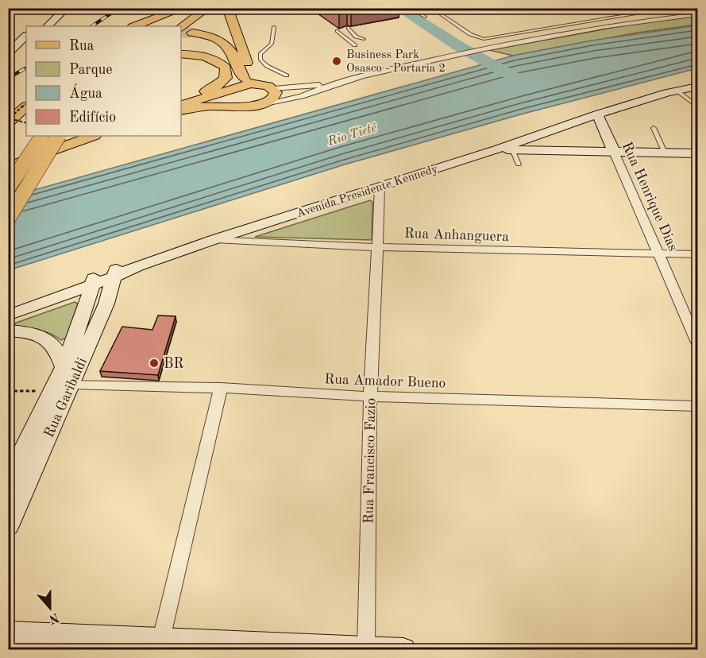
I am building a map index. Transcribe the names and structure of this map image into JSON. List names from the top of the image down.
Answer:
{
  "streets": {
    "main road": ["Avenida Presidente Kennedy", "Rua Henrique Dias", "Rua Garibaldi"],
    "street": ["Rua Anhanguera", "Rua Amador Bueno", "Rua Francisco Fazio"]
  },
  "crossings": [
    ["Avenida Presidente Kennedy", "Rua Henrique Dias"],
    ["Avenida Presidente Kennedy", "Rua Anhanguera"],
    ["Avenida Presidente Kennedy", "Rua Garibaldi"],
    ["Avenida Presidente Kennedy", "Rua Francisco Fazio"],
    ["Rua Henrique Dias", "Rua Anhanguera"],
    ["Rua Anhanguera", "Rua Francisco Fazio"],
    ["Rua Amador Bueno", "Rua Garibaldi"],
    ["Rua Amador Bueno", "Rua Francisco Fazio"]
  ],
  "water": ["Rio Tietê"],
  "places": ["Business Park Osasco - Portaria 2", "BR"],
  "legend": [
    "Rua",
    "Parque",
    "Água",
    "Edifício"
  ],
  "north": "bottom"
}
